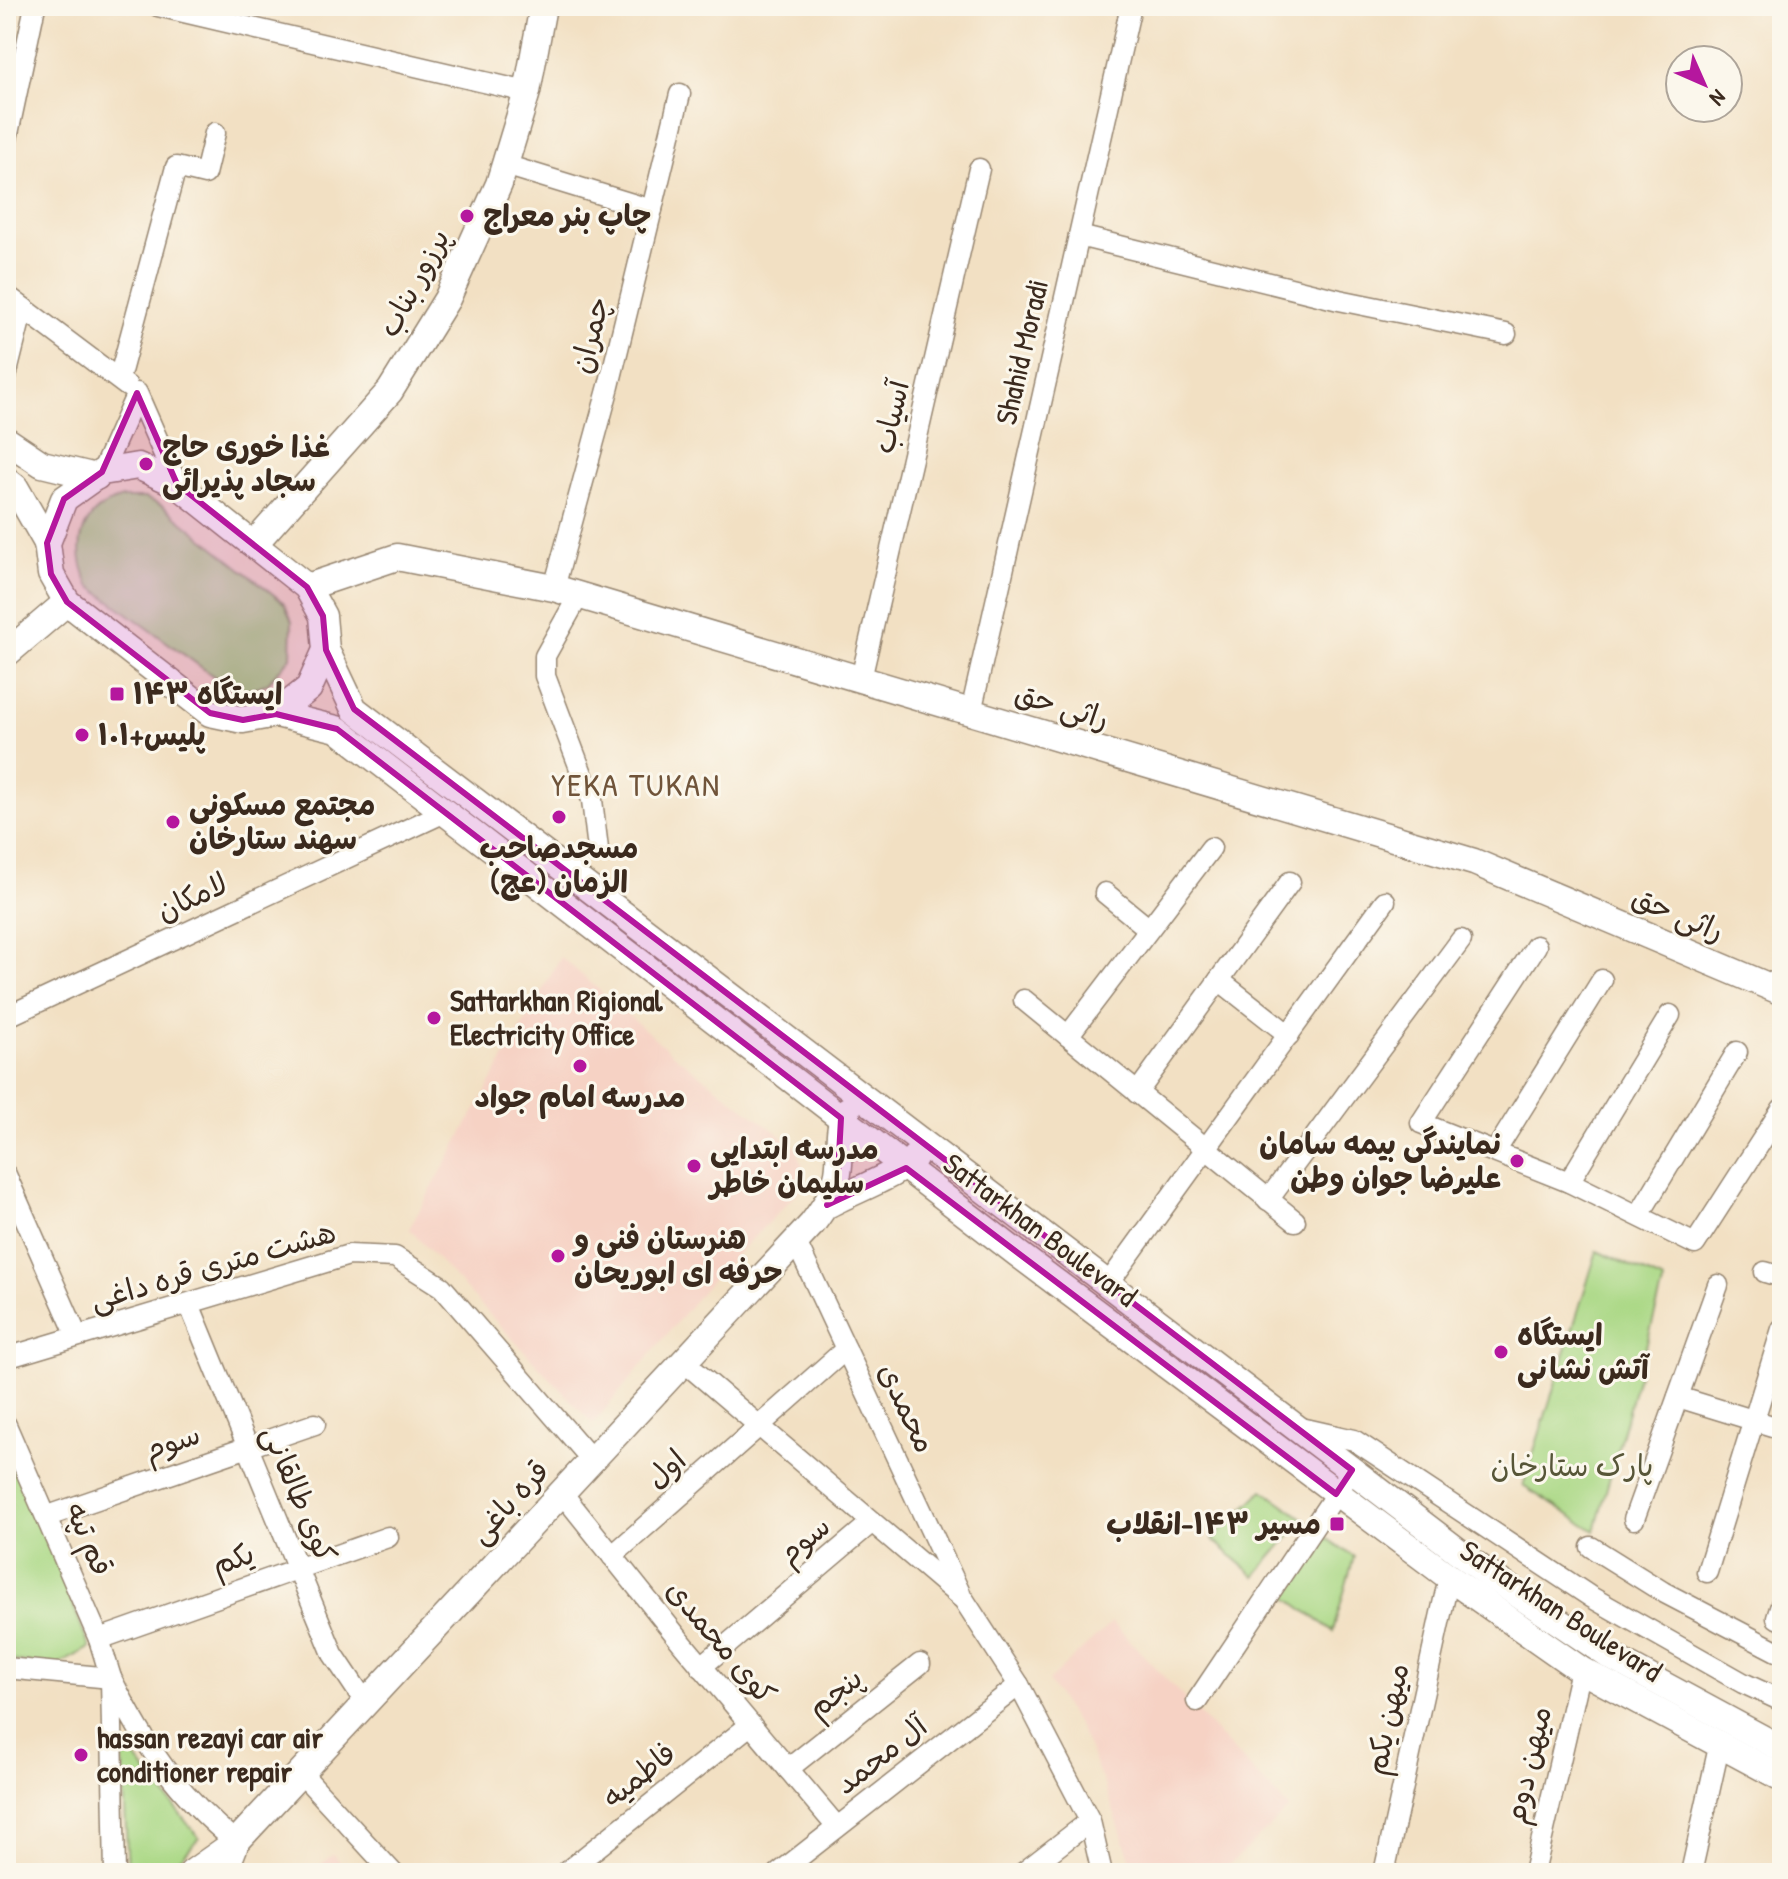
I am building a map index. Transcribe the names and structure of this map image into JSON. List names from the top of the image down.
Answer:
{
  "streets": {
    "main road": [
      "پرزور بناب",
      "راثی حق",
      "Sattarkhan Boulevard",
      "قره باغی"
    ],
    "street": [
      "چمران",
      "Shahid Moradi",
      "آسیاب",
      "لامکان",
      "هشت متری قره داغی",
      "محمدی",
      "سوم",
      "اول",
      "کوی طالقانی",
      "قم تپه",
      "یکم",
      "کوی محمدی",
      "پنجم",
      "میهن یکم",
      "آل محمد",
      "میهن دوم",
      "فاطمیه"
    ]
  },
  "crossings": [
    ["چمران", "راثی حق"],
    ["Shahid Moradi", "راثی حق"],
    ["آسیاب", "راثی حق"],
    ["راثی حق", "Sattarkhan Boulevard"],
    ["لامکان", "Sattarkhan Boulevard"],
    ["Sattarkhan Boulevard", "قره باغی"],
    ["Sattarkhan Boulevard", "میهن یکم"],
    ["Sattarkhan Boulevard", "میهن دوم"],
    ["هشت متری قره داغی", "کوی طالقانی"],
    ["هشت متری قره داغی", "قره باغی"],
    ["محمدی", "سوم"],
    ["محمدی", "اول"],
    ["محمدی", "قره باغی"],
    ["محمدی", "آل محمد"],
    ["سوم", "کوی طالقانی"],
    ["سوم", "قم تپه"],
    ["سوم", "کوی محمدی"],
    ["اول", "کوی محمدی"],
    ["کوی طالقانی", "قره باغی"],
    ["کوی طالقانی", "یکم"],
    ["قره باغی", "قم تپه"],
    ["قره باغی", "کوی محمدی"],
    ["قم تپه", "یکم"],
    ["کوی محمدی", "پنجم"],
    ["کوی محمدی", "آل محمد"],
    ["کوی محمدی", "فاطمیه"]
  ],
  "districts": ["YEKA TUKAN"],
  "parks": ["پارک ستارخان"],
  "places": {
    "other": [
      "چاپ بنر معراج",
      "غذا خوری حاج سجاد پذیرائی",
      "پلیس+۱۰۱",
      "مسجدصاحب الزمان (عج)",
      "مجتمع مسکونی سهند ستارخان",
      "Sattarkhan Rigional Electricity Office",
      "مدرسه امام جواد",
      "نمایندگی بیمه سامان علیرضا جوان وطن",
      "مدرسه ابتدایی سلیمان خاطر",
      "هنرستان فنی و حرفه ای ابوریحان",
      "ایستگاه آتش نشانی",
      "hassan rezayi car air conditioner repair"
    ],
    "transit": ["ایستگاه ۱۴۳", "مسیر ۱۴۳-انقلاب"]
  },
  "north": "bottom right"
}
